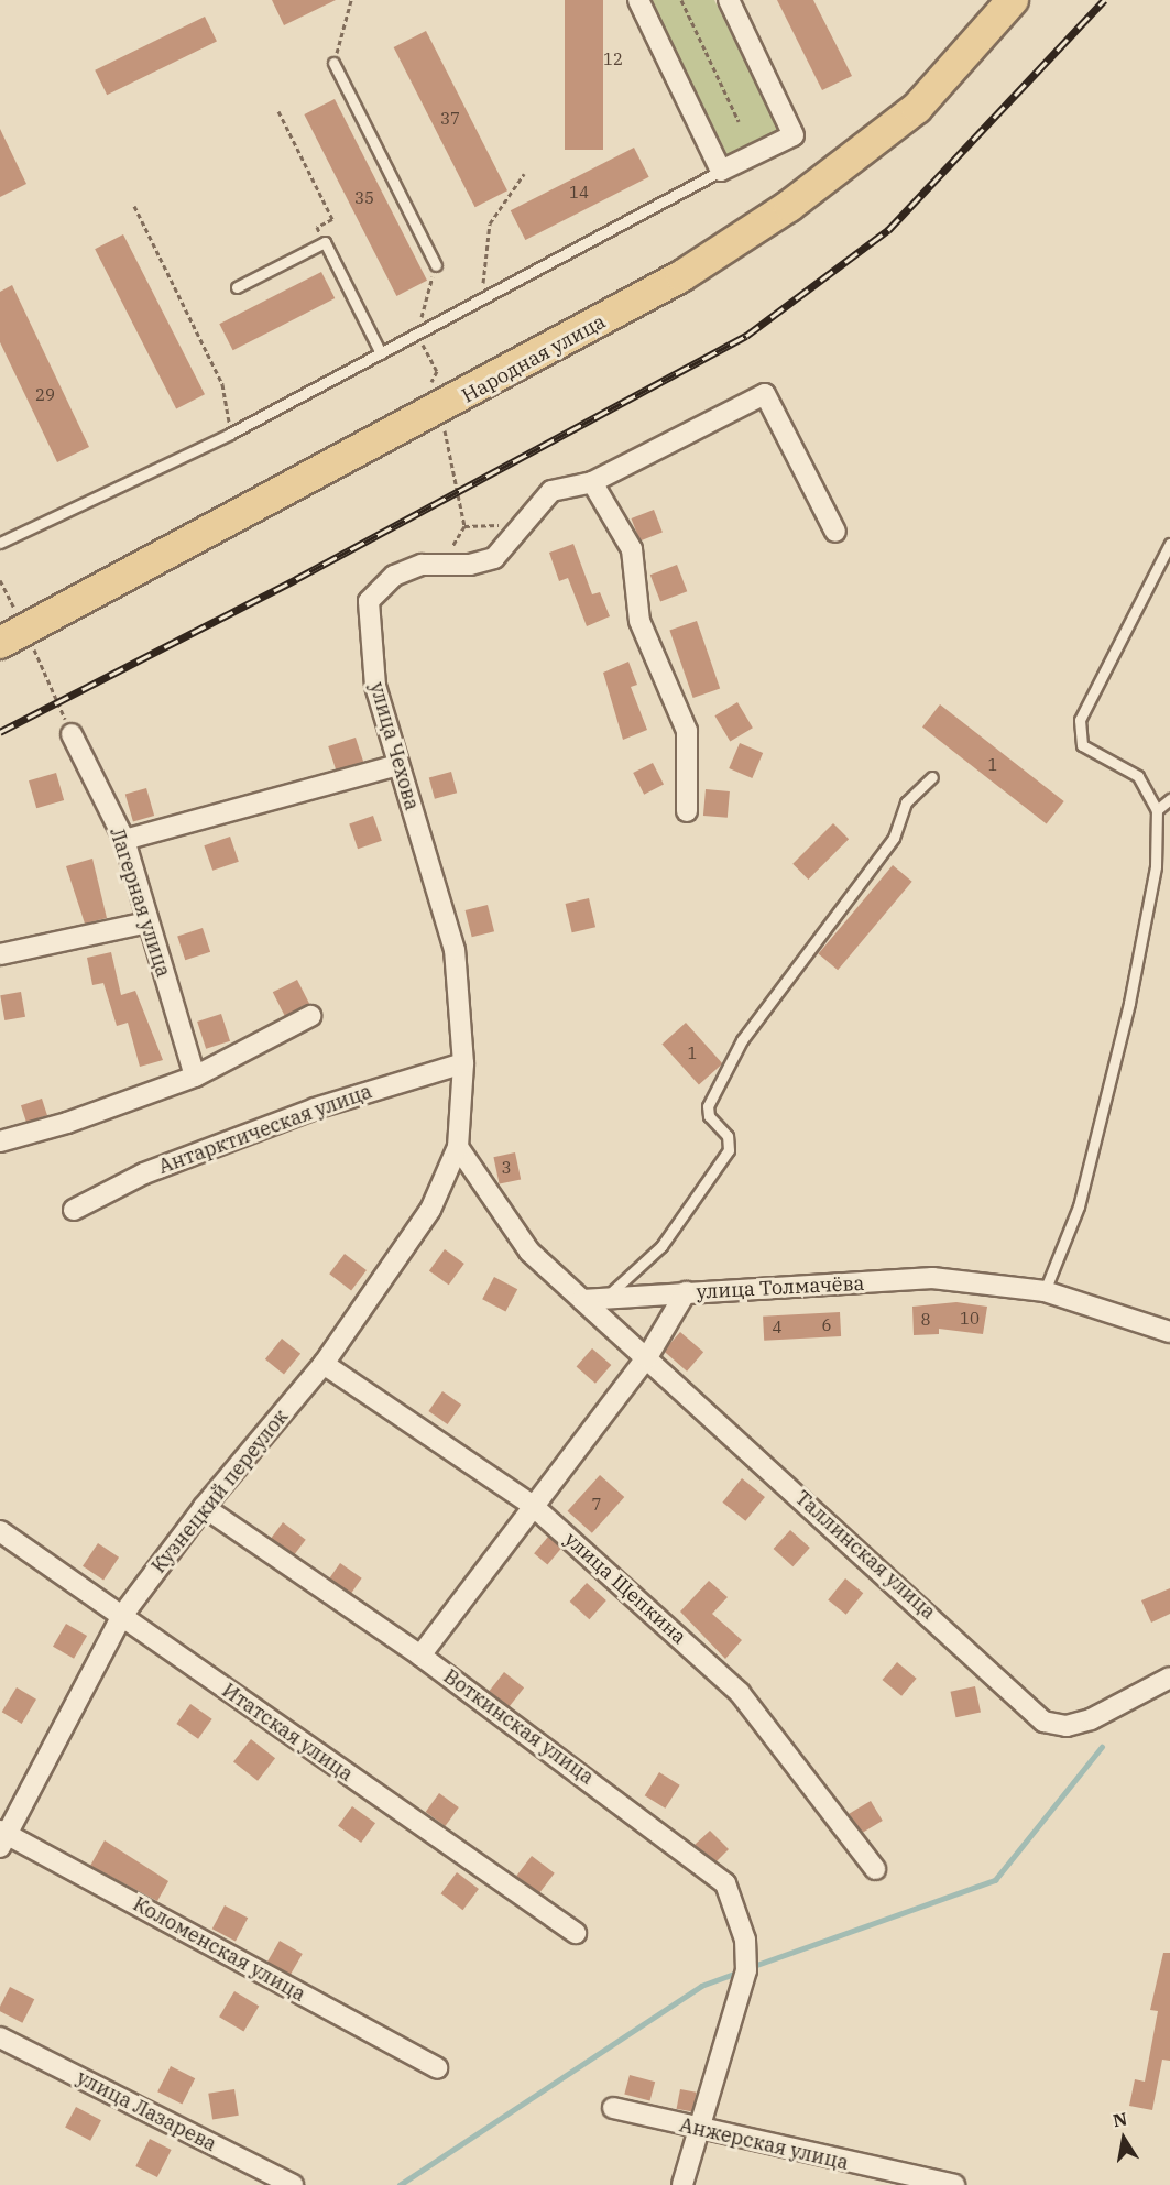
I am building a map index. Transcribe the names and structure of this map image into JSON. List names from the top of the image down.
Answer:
{
  "streets": {
    "main road": ["Народная улица"],
    "street": [
      "улица Чехова",
      "Лагерная улица",
      "Антарктическая улица",
      "улица Толмачёва",
      "Кузнецкий переулок",
      "Таллинская улица",
      "улица Щепкина",
      "Воткинская улица",
      "Итатская улица",
      "Коломенская улица",
      "улица Лазарева",
      "Анжерская улица"
    ]
  },
  "crossings": [
    ["улица Чехова", "Антарктическая улица"],
    ["улица Чехова", "Кузнецкий переулок"],
    ["улица Толмачёва", "Таллинская улица"],
    ["Кузнецкий переулок", "улица Щепкина"],
    ["Кузнецкий переулок", "Воткинская улица"],
    ["Кузнецкий переулок", "Итатская улица"],
    ["Кузнецкий переулок", "Коломенская улица"],
    ["Воткинская улица", "Анжерская улица"]
  ],
  "house_numbers": [
    "12",
    "37",
    "14",
    "35",
    "29",
    "1",
    "1",
    "3",
    "10",
    "8",
    "6",
    "4",
    "7"
  ],
  "north": "top"
}
